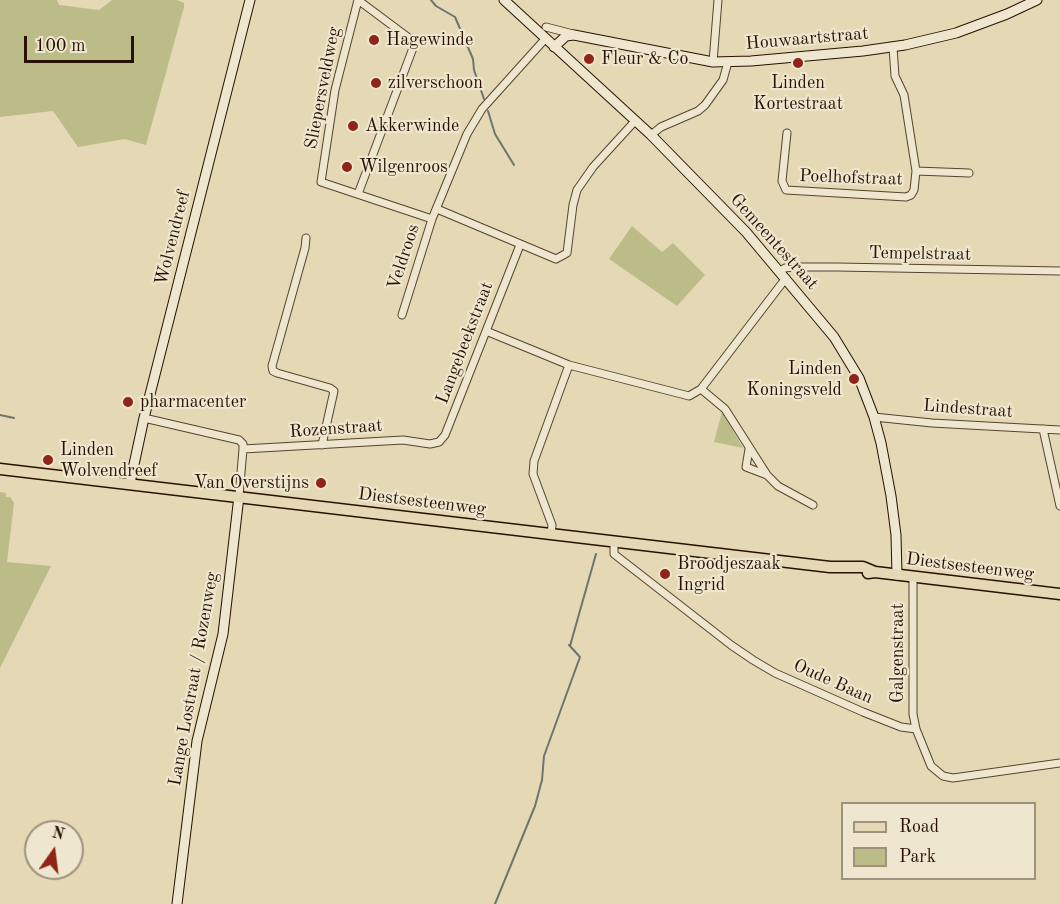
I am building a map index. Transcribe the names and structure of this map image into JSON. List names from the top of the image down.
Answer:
{
  "streets": {
    "main road": ["Diestsesteenweg"],
    "street": [
      "Houwaartstraat",
      "Sliepersveldweg",
      "Poelhofstraat",
      "Wolvendreef",
      "Gemeentestraat",
      "Tempelstraat",
      "Veldroos",
      "Langebeekstraat",
      "Lindestraat",
      "Rozenstraat",
      "Galgenstraat",
      "Lange Lostraat / Rozenweg",
      "Oude Baan"
    ]
  },
  "crossings": [
    ["Houwaartstraat", "Poelhofstraat"],
    ["Wolvendreef", "Diestsesteenweg"],
    ["Gemeentestraat", "Tempelstraat"],
    ["Gemeentestraat", "Veldroos"],
    ["Gemeentestraat", "Lindestraat"],
    ["Gemeentestraat", "Diestsesteenweg"],
    ["Langebeekstraat", "Rozenstraat"],
    ["Diestsesteenweg", "Galgenstraat"],
    ["Diestsesteenweg", "Lange Lostraat / Rozenweg"],
    ["Diestsesteenweg", "Oude Baan"],
    ["Galgenstraat", "Oude Baan"]
  ],
  "places": [
    "Hagewinde",
    "Fleur & Co",
    "Linden Kortestraat",
    "zilverschoon",
    "Akkerwinde",
    "Wilgenroos",
    "Linden Koningsveld",
    "pharmacenter",
    "Linden Wolvendreef",
    "Van Overstijns",
    "Broodjeszaak Ingrid"
  ],
  "legend": ["Road", "Park"],
  "scale_bar": "100 m",
  "north": "top"
}
